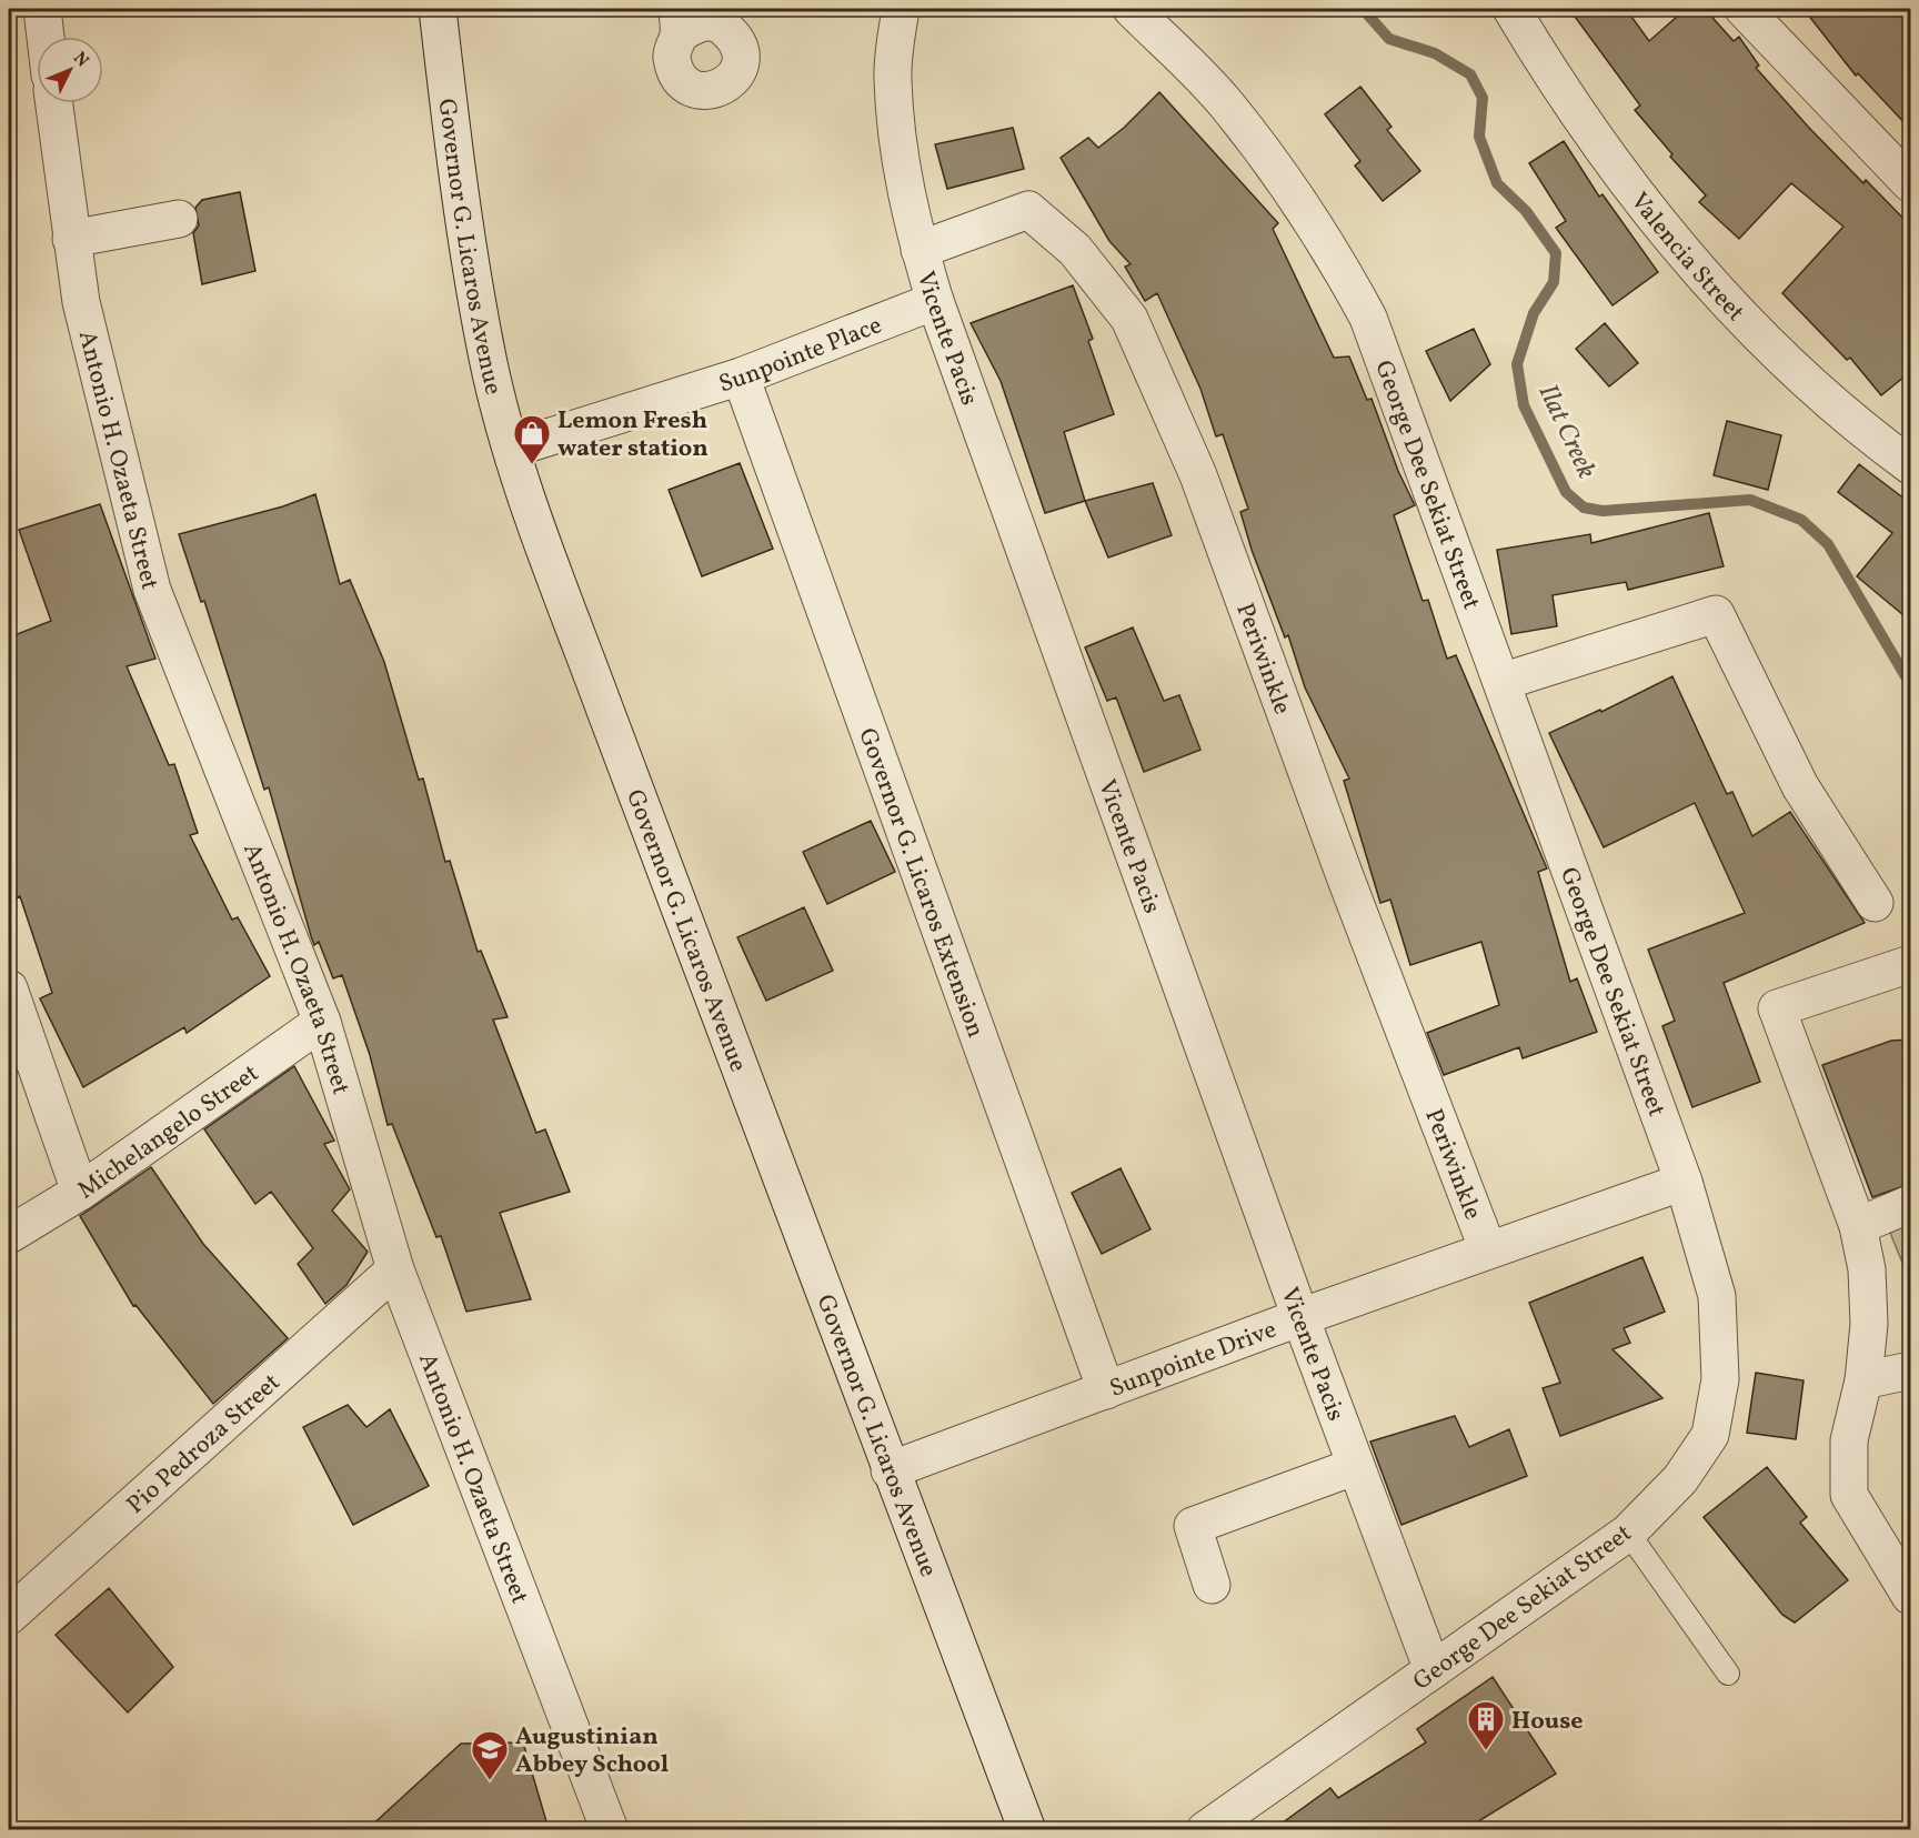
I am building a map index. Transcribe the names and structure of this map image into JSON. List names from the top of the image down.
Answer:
{
  "streets": {
    "street": [
      "Governor G. Licaros Avenue",
      "Valencia Street",
      "Vicente Pacis",
      "Sunpointe Place",
      "Antonio H. Ozaeta Street",
      "George Dee Sekiat Street",
      "Periwinkle",
      "Governor G. Licaros Extension",
      "Michelangelo Street",
      "Sunpointe Drive",
      "Pio Pedroza Street"
    ]
  },
  "crossings": [
    ["Governor G. Licaros Avenue", "Sunpointe Place"],
    ["Governor G. Licaros Avenue", "Sunpointe Drive"],
    ["Vicente Pacis", "Sunpointe Place"],
    ["Vicente Pacis", "George Dee Sekiat Street"],
    ["Vicente Pacis", "Periwinkle"],
    ["Vicente Pacis", "Sunpointe Drive"],
    ["Sunpointe Place", "Governor G. Licaros Extension"],
    ["Antonio H. Ozaeta Street", "Michelangelo Street"],
    ["Antonio H. Ozaeta Street", "Pio Pedroza Street"],
    ["George Dee Sekiat Street", "Sunpointe Drive"],
    ["Periwinkle", "Sunpointe Drive"],
    ["Governor G. Licaros Extension", "Sunpointe Drive"]
  ],
  "water": ["Ilat Creek"],
  "places": {
    "shop": ["Lemon Fresh water station"],
    "building": ["House"],
    "school or university": ["Augustinian Abbey School"]
  },
  "north": "top right"
}
